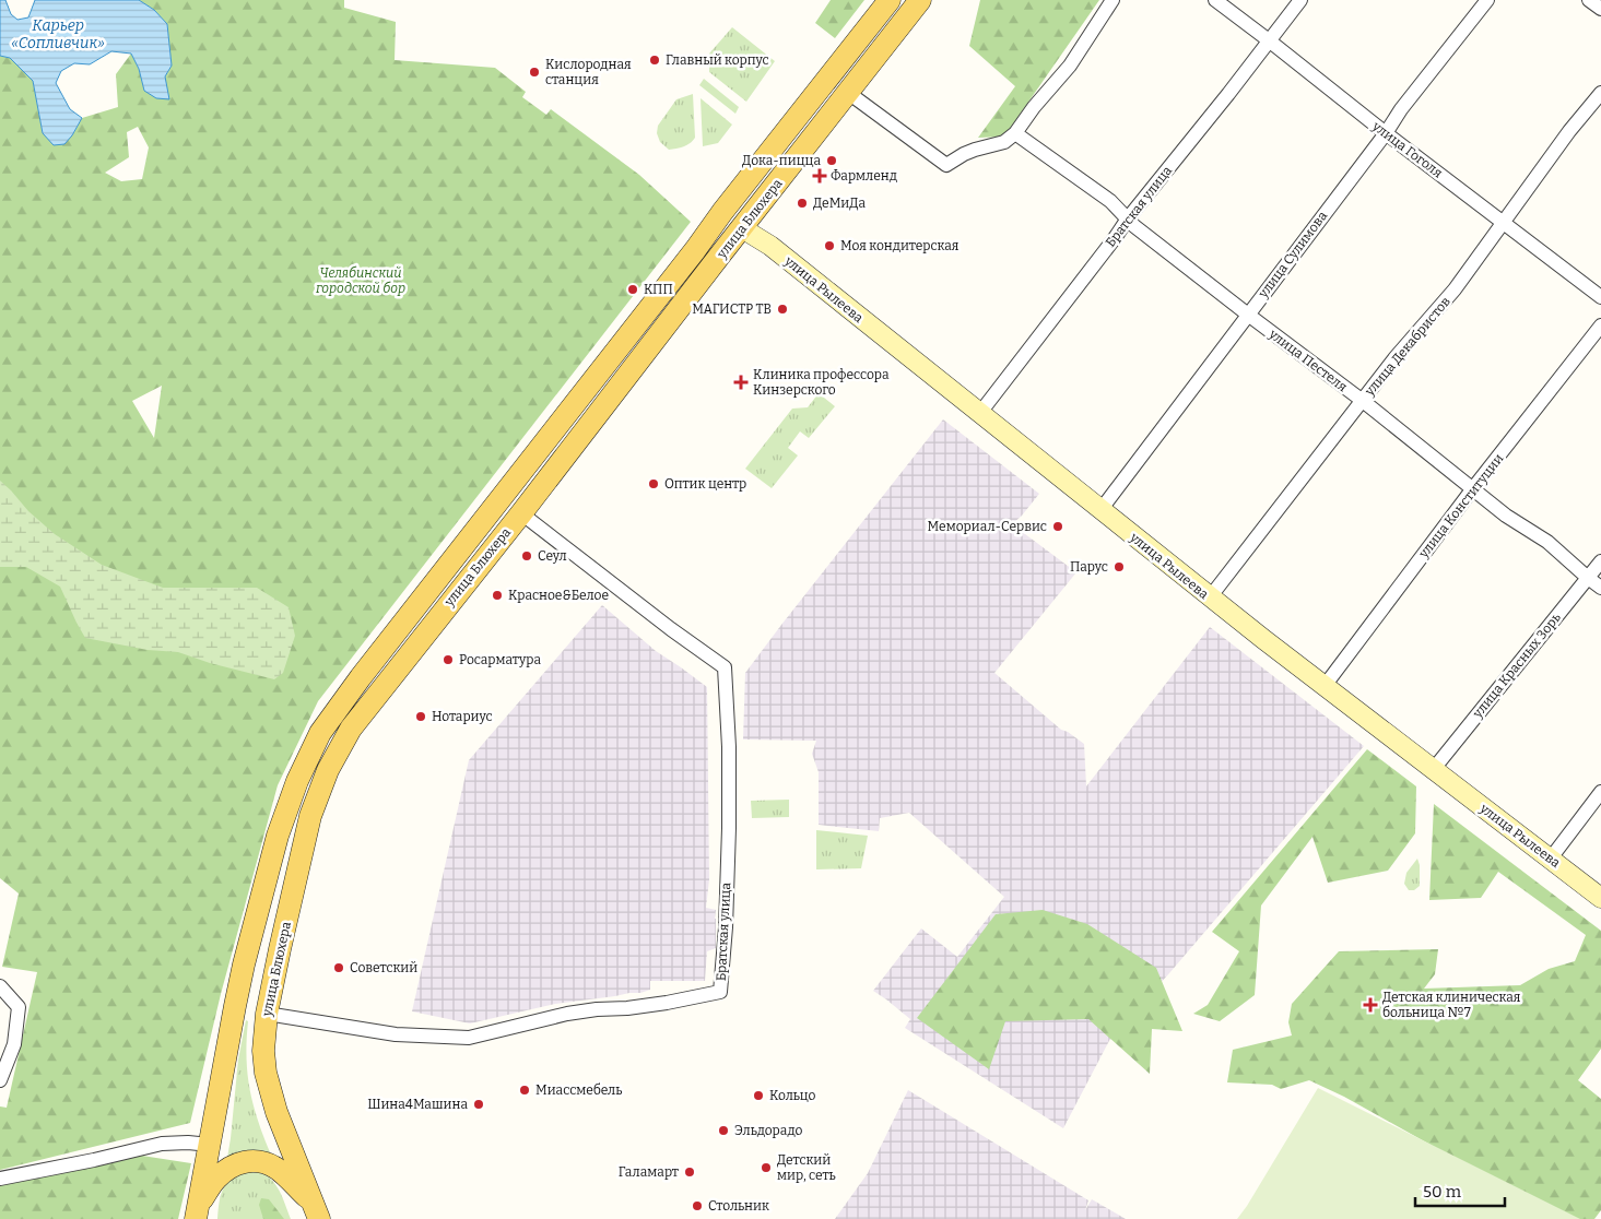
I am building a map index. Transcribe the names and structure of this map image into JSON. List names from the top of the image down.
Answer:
{
  "streets": {
    "main road": ["улица Блюхера"],
    "street": [
      "улица Гоголя",
      "Братская улица",
      "улица Сулимова",
      "улица Рылеева",
      "улица Декабристов",
      "улица Пестеля",
      "улица Конституции",
      "улица Красных Зорь"
    ]
  },
  "crossings": [
    ["улица Гоголя", "Братская улица"],
    ["улица Гоголя", "улица Сулимова"],
    ["улица Гоголя", "улица Декабристов"],
    ["Братская улица", "улица Блюхера"],
    ["Братская улица", "улица Рылеева"],
    ["Братская улица", "улица Пестеля"],
    ["улица Блюхера", "улица Рылеева"],
    ["улица Сулимова", "улица Рылеева"],
    ["улица Сулимова", "улица Пестеля"],
    ["улица Рылеева", "улица Декабристов"],
    ["улица Рылеева", "улица Конституции"],
    ["улица Рылеева", "улица Красных Зорь"],
    ["улица Декабристов", "улица Пестеля"],
    ["улица Пестеля", "улица Конституции"],
    ["улица Пестеля", "улица Красных Зорь"]
  ],
  "water": ["Карьер «Сопливчик»"],
  "parks": ["Челябинский городской бор"],
  "places": {
    "other": [
      "Главный корпус",
      "Кислородная станция",
      "Дока-пицца",
      "ДеМиДа",
      "Моя кондитерская",
      "КПП",
      "МАГИСТР ТВ",
      "Оптик центр",
      "Мемориал-Сервис",
      "Сеул",
      "Парус",
      "Красное&Белое",
      "Росарматура",
      "Нотариус",
      "Советский",
      "Миассмебель",
      "Кольцо",
      "Шина4Машина",
      "Эльдорадо",
      "Детский мир, сеть",
      "Галамарт",
      "Стольник"
    ],
    "health": ["Фармленд", "Клиника профессора Кинзерского", "Детская клиническая больница №7"]
  },
  "scale_bar": "50 m"
}
